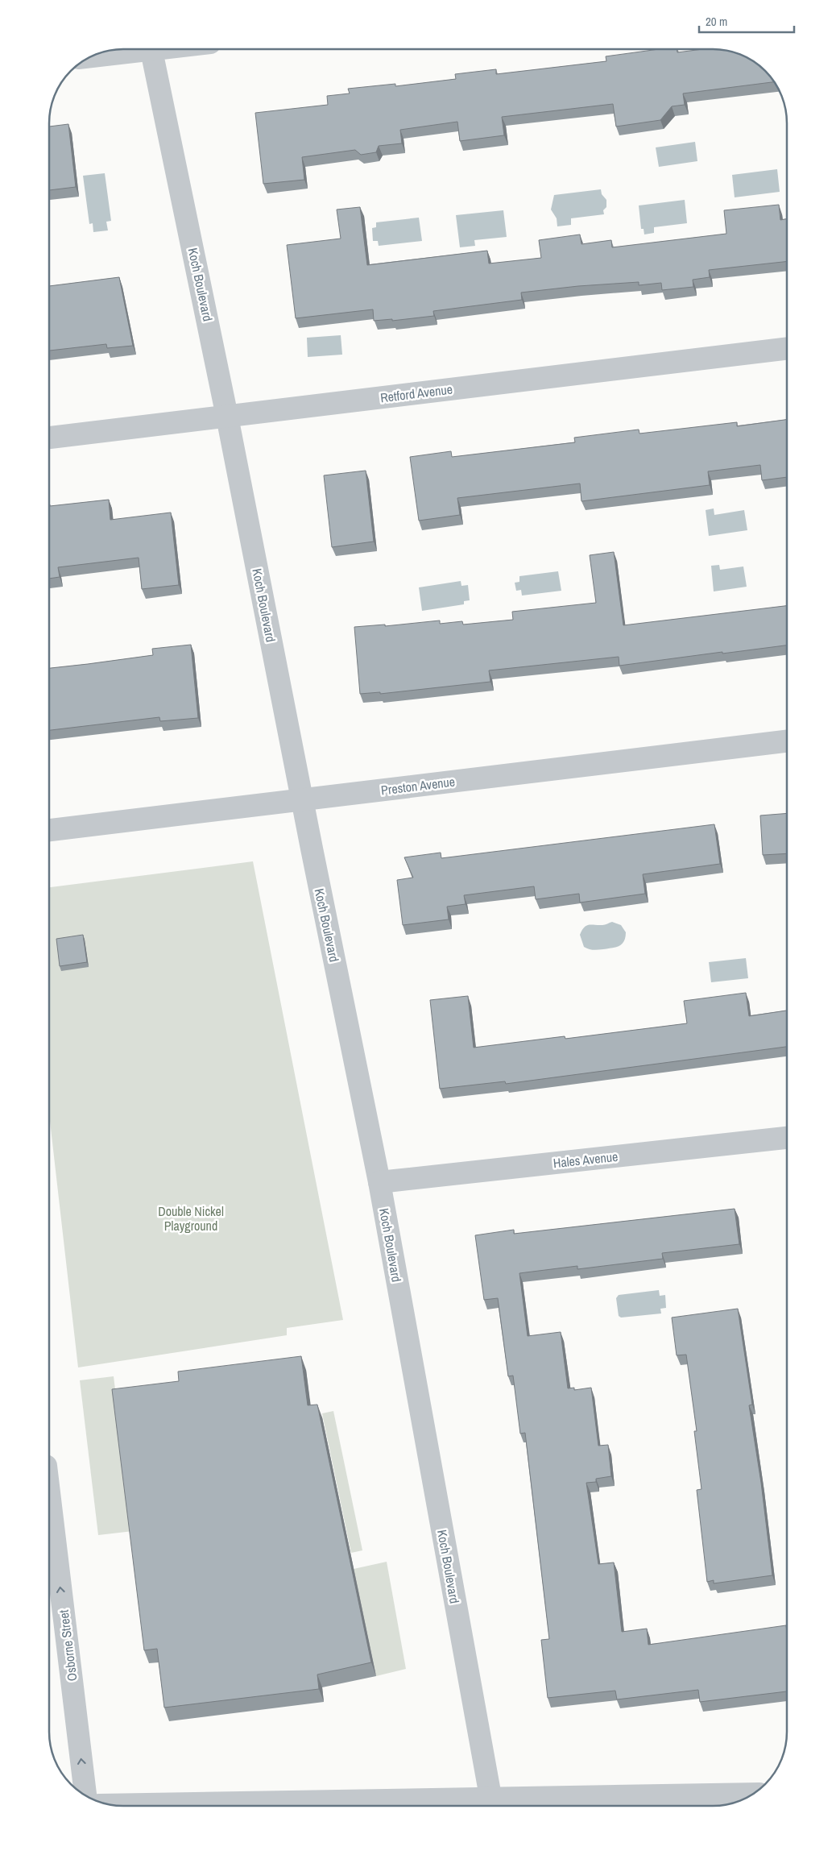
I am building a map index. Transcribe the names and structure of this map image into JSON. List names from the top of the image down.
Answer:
{
  "streets": {
    "street": [
      "Koch Boulevard",
      "Retford Avenue",
      "Preston Avenue",
      "Hales Avenue",
      "Osborne Street"
    ]
  },
  "crossings": [
    ["Koch Boulevard", "Retford Avenue"],
    ["Koch Boulevard", "Preston Avenue"],
    ["Koch Boulevard", "Hales Avenue"]
  ],
  "one_way": ["Osborne Street"],
  "parks": ["Double Nickel Playground"],
  "scale_bar": "20 m"
}
